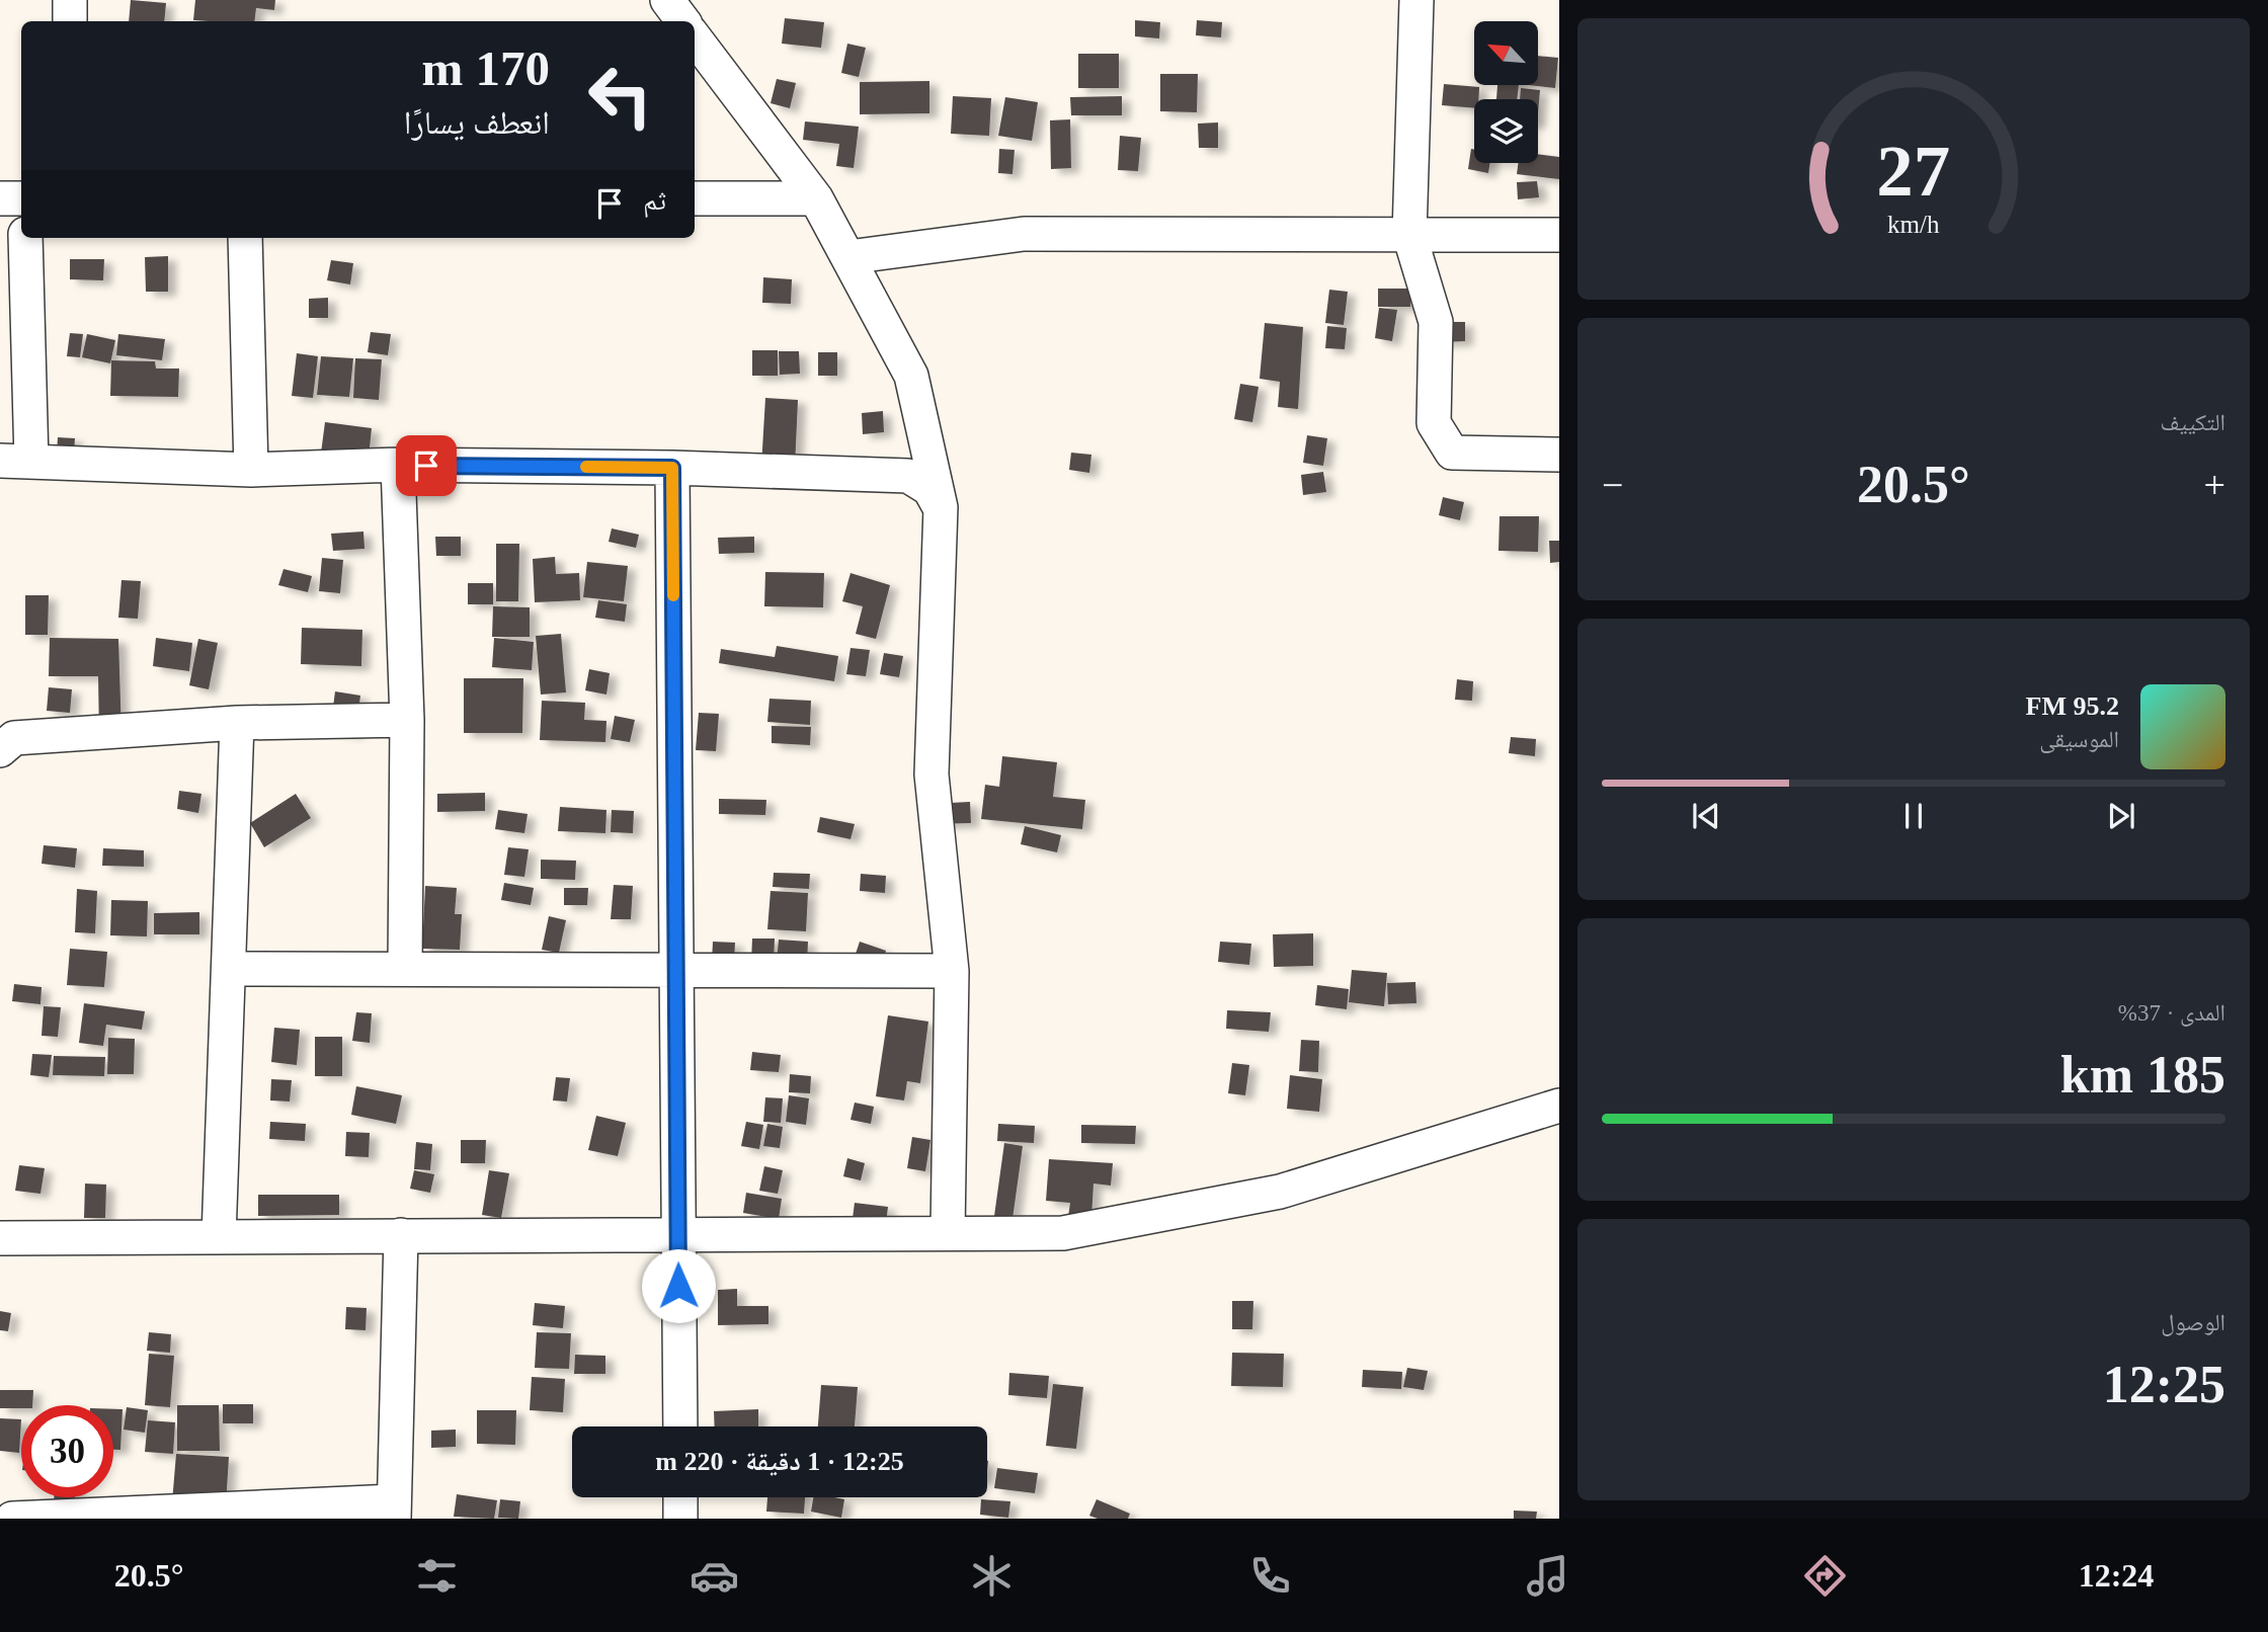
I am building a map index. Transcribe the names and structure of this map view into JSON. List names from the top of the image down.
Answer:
{
  "north": "top left",
  "page": {
    "turn": ["170 m", "انعطف يسارًا"],
    "then": "ثم",
    "tile": [
      "التكييف",
      ["المدى · 37%", "185 km"],
      ["الوصول", "12:25"]
    ],
    "heat": ["−", "20.5°", "+"],
    "song": ["95.2 FM", "الموسيقى"],
    "limit": "30",
    "trip": "12:25 · 1 دقيقة · 220 m",
    "tabs": ["12:24", "20.5°"],
    "gauge": ["27", "km/h"]
  }
}
